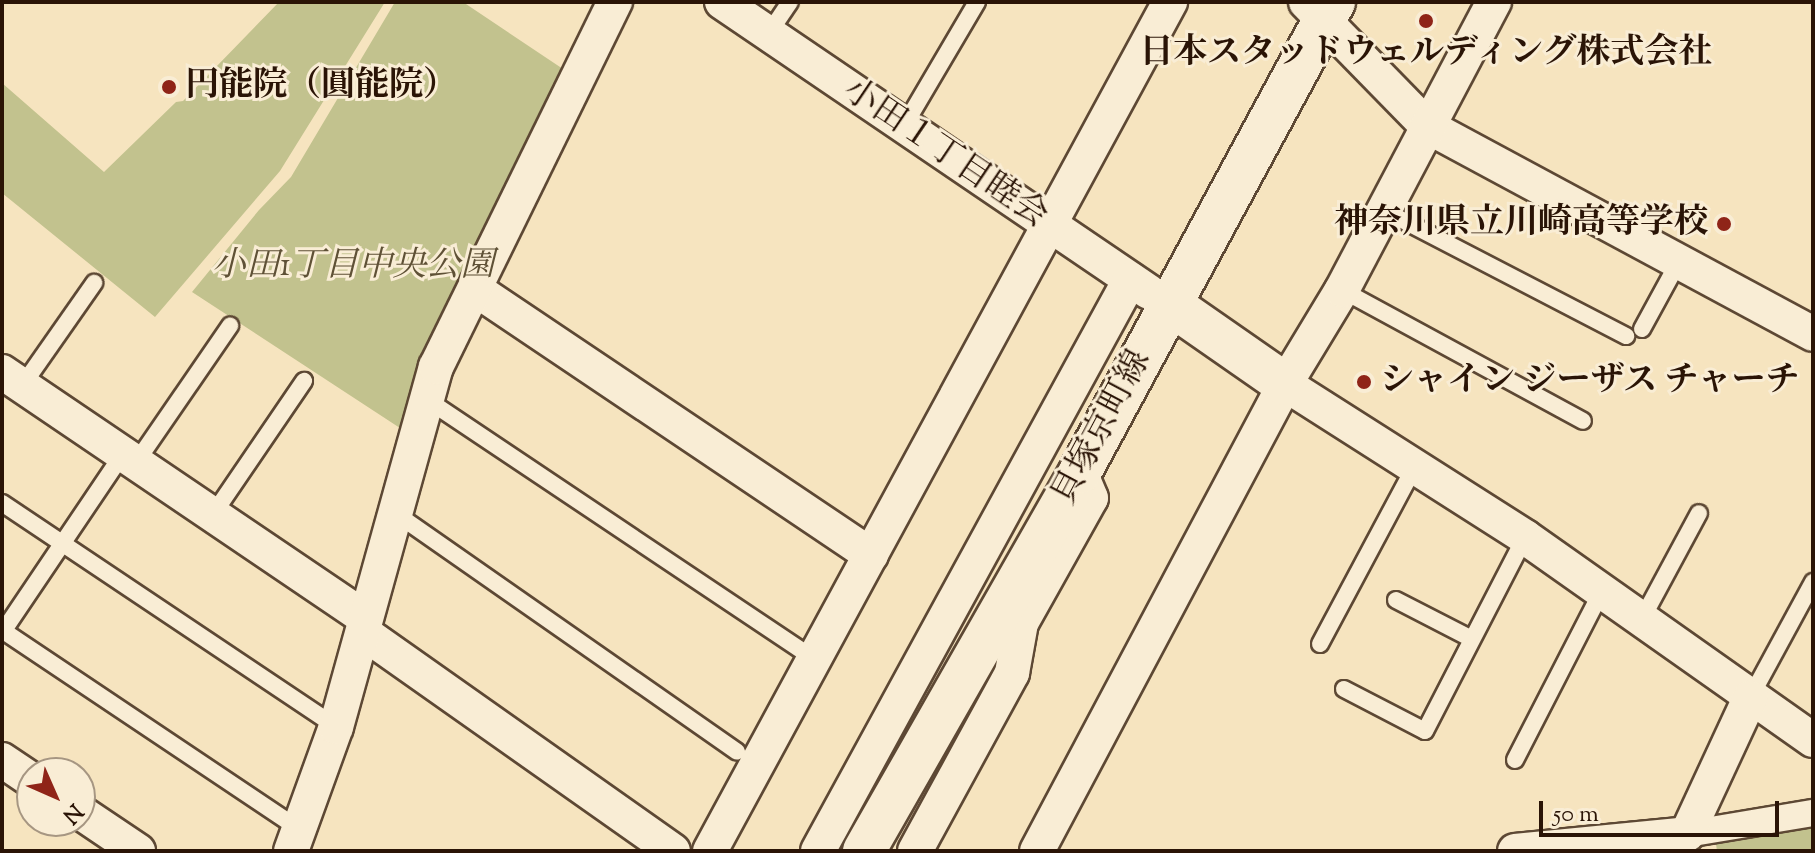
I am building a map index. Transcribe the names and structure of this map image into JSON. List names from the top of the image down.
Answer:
{
  "streets": {
    "street": ["小田１丁目睦会", "貝塚京町線"]
  },
  "crossings": [
    ["小田１丁目睦会", "貝塚京町線"]
  ],
  "parks": ["小田1丁目中央公園"],
  "places": [
    "日本スタッドウェルディング株式会社",
    "円能院（圓能院）",
    "神奈川県立川崎高等学校",
    "シャイン ジーザス チャーチ"
  ],
  "scale_bar": "50 m",
  "north": "bottom right"
}
